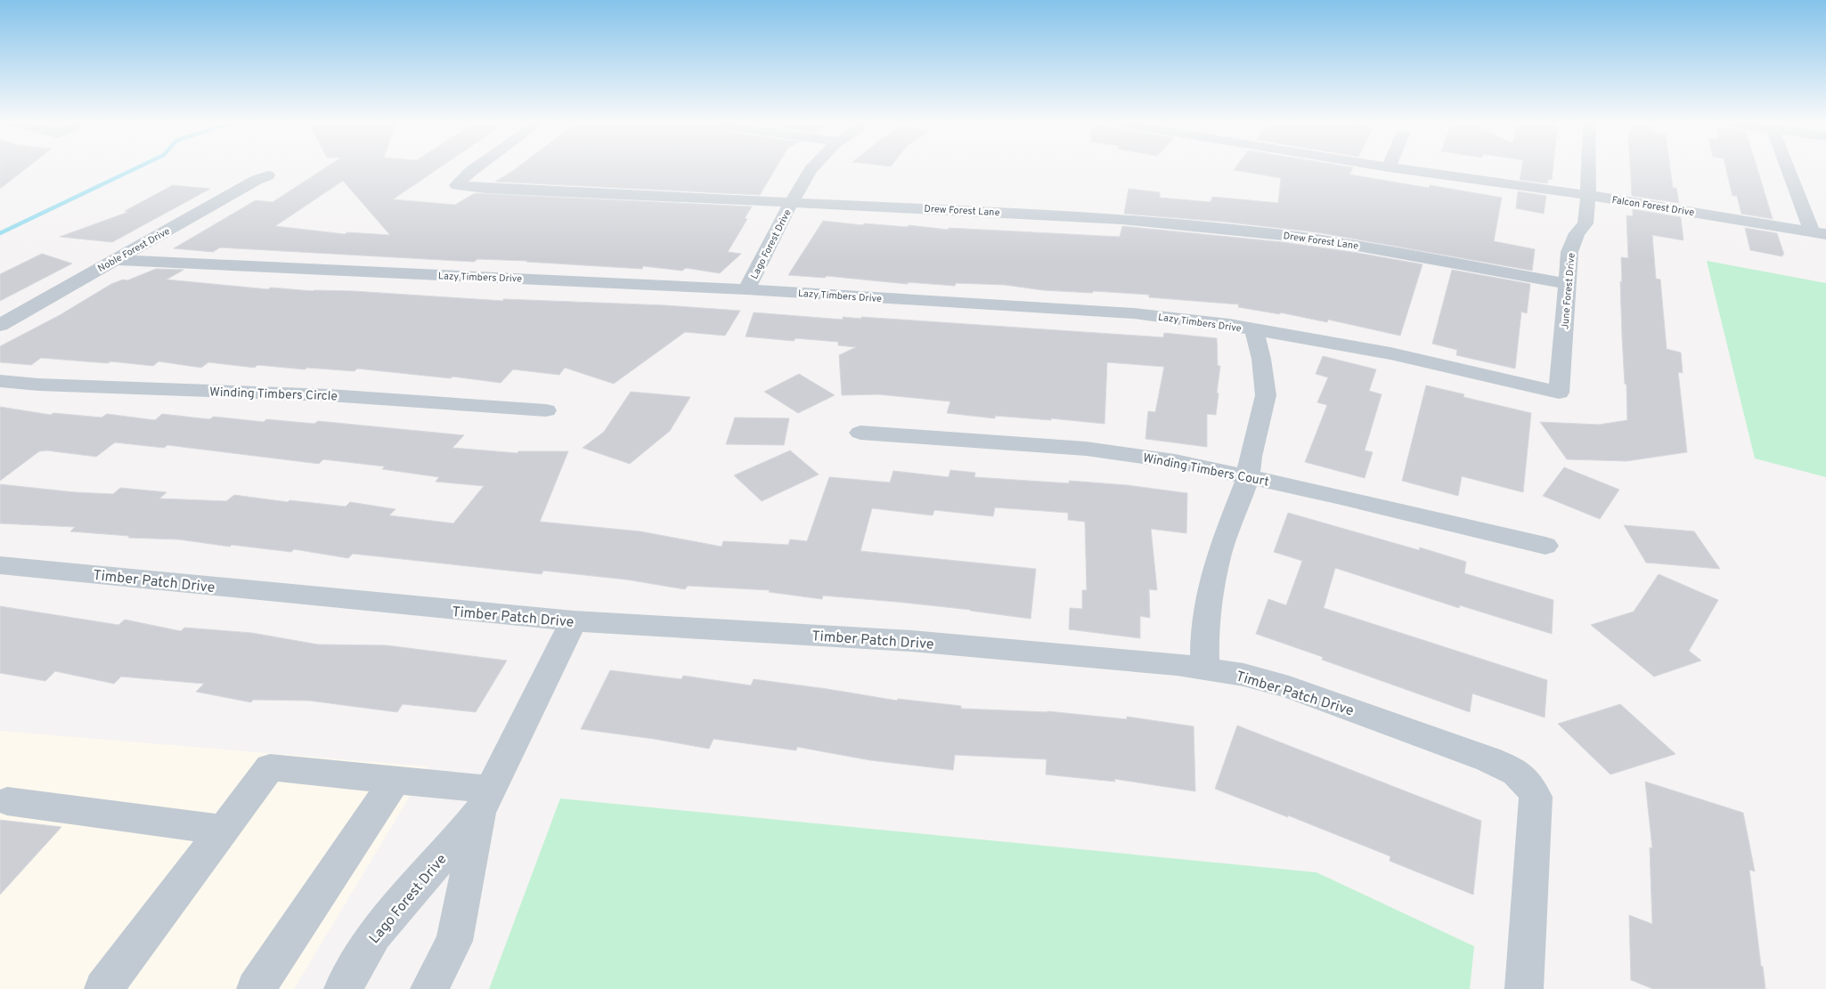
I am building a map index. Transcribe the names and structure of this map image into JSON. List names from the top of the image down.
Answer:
{
  "streets": {
    "street": [
      "Falcon Forest Drive",
      "Drew Forest Lane",
      "Lago Forest Drive",
      "Noble Forest Drive",
      "Lazy Timbers Drive",
      "June Forest Drive",
      "Winding Timbers Circle",
      "Winding Timbers Court",
      "Timber Patch Drive"
    ]
  },
  "crossings": [
    ["Falcon Forest Drive", "June Forest Drive"],
    ["Drew Forest Lane", "Lago Forest Drive"],
    ["Drew Forest Lane", "June Forest Drive"],
    ["Lago Forest Drive", "Lazy Timbers Drive"],
    ["Lago Forest Drive", "Timber Patch Drive"],
    ["Noble Forest Drive", "Lazy Timbers Drive"],
    ["Lazy Timbers Drive", "June Forest Drive"]
  ]
}
